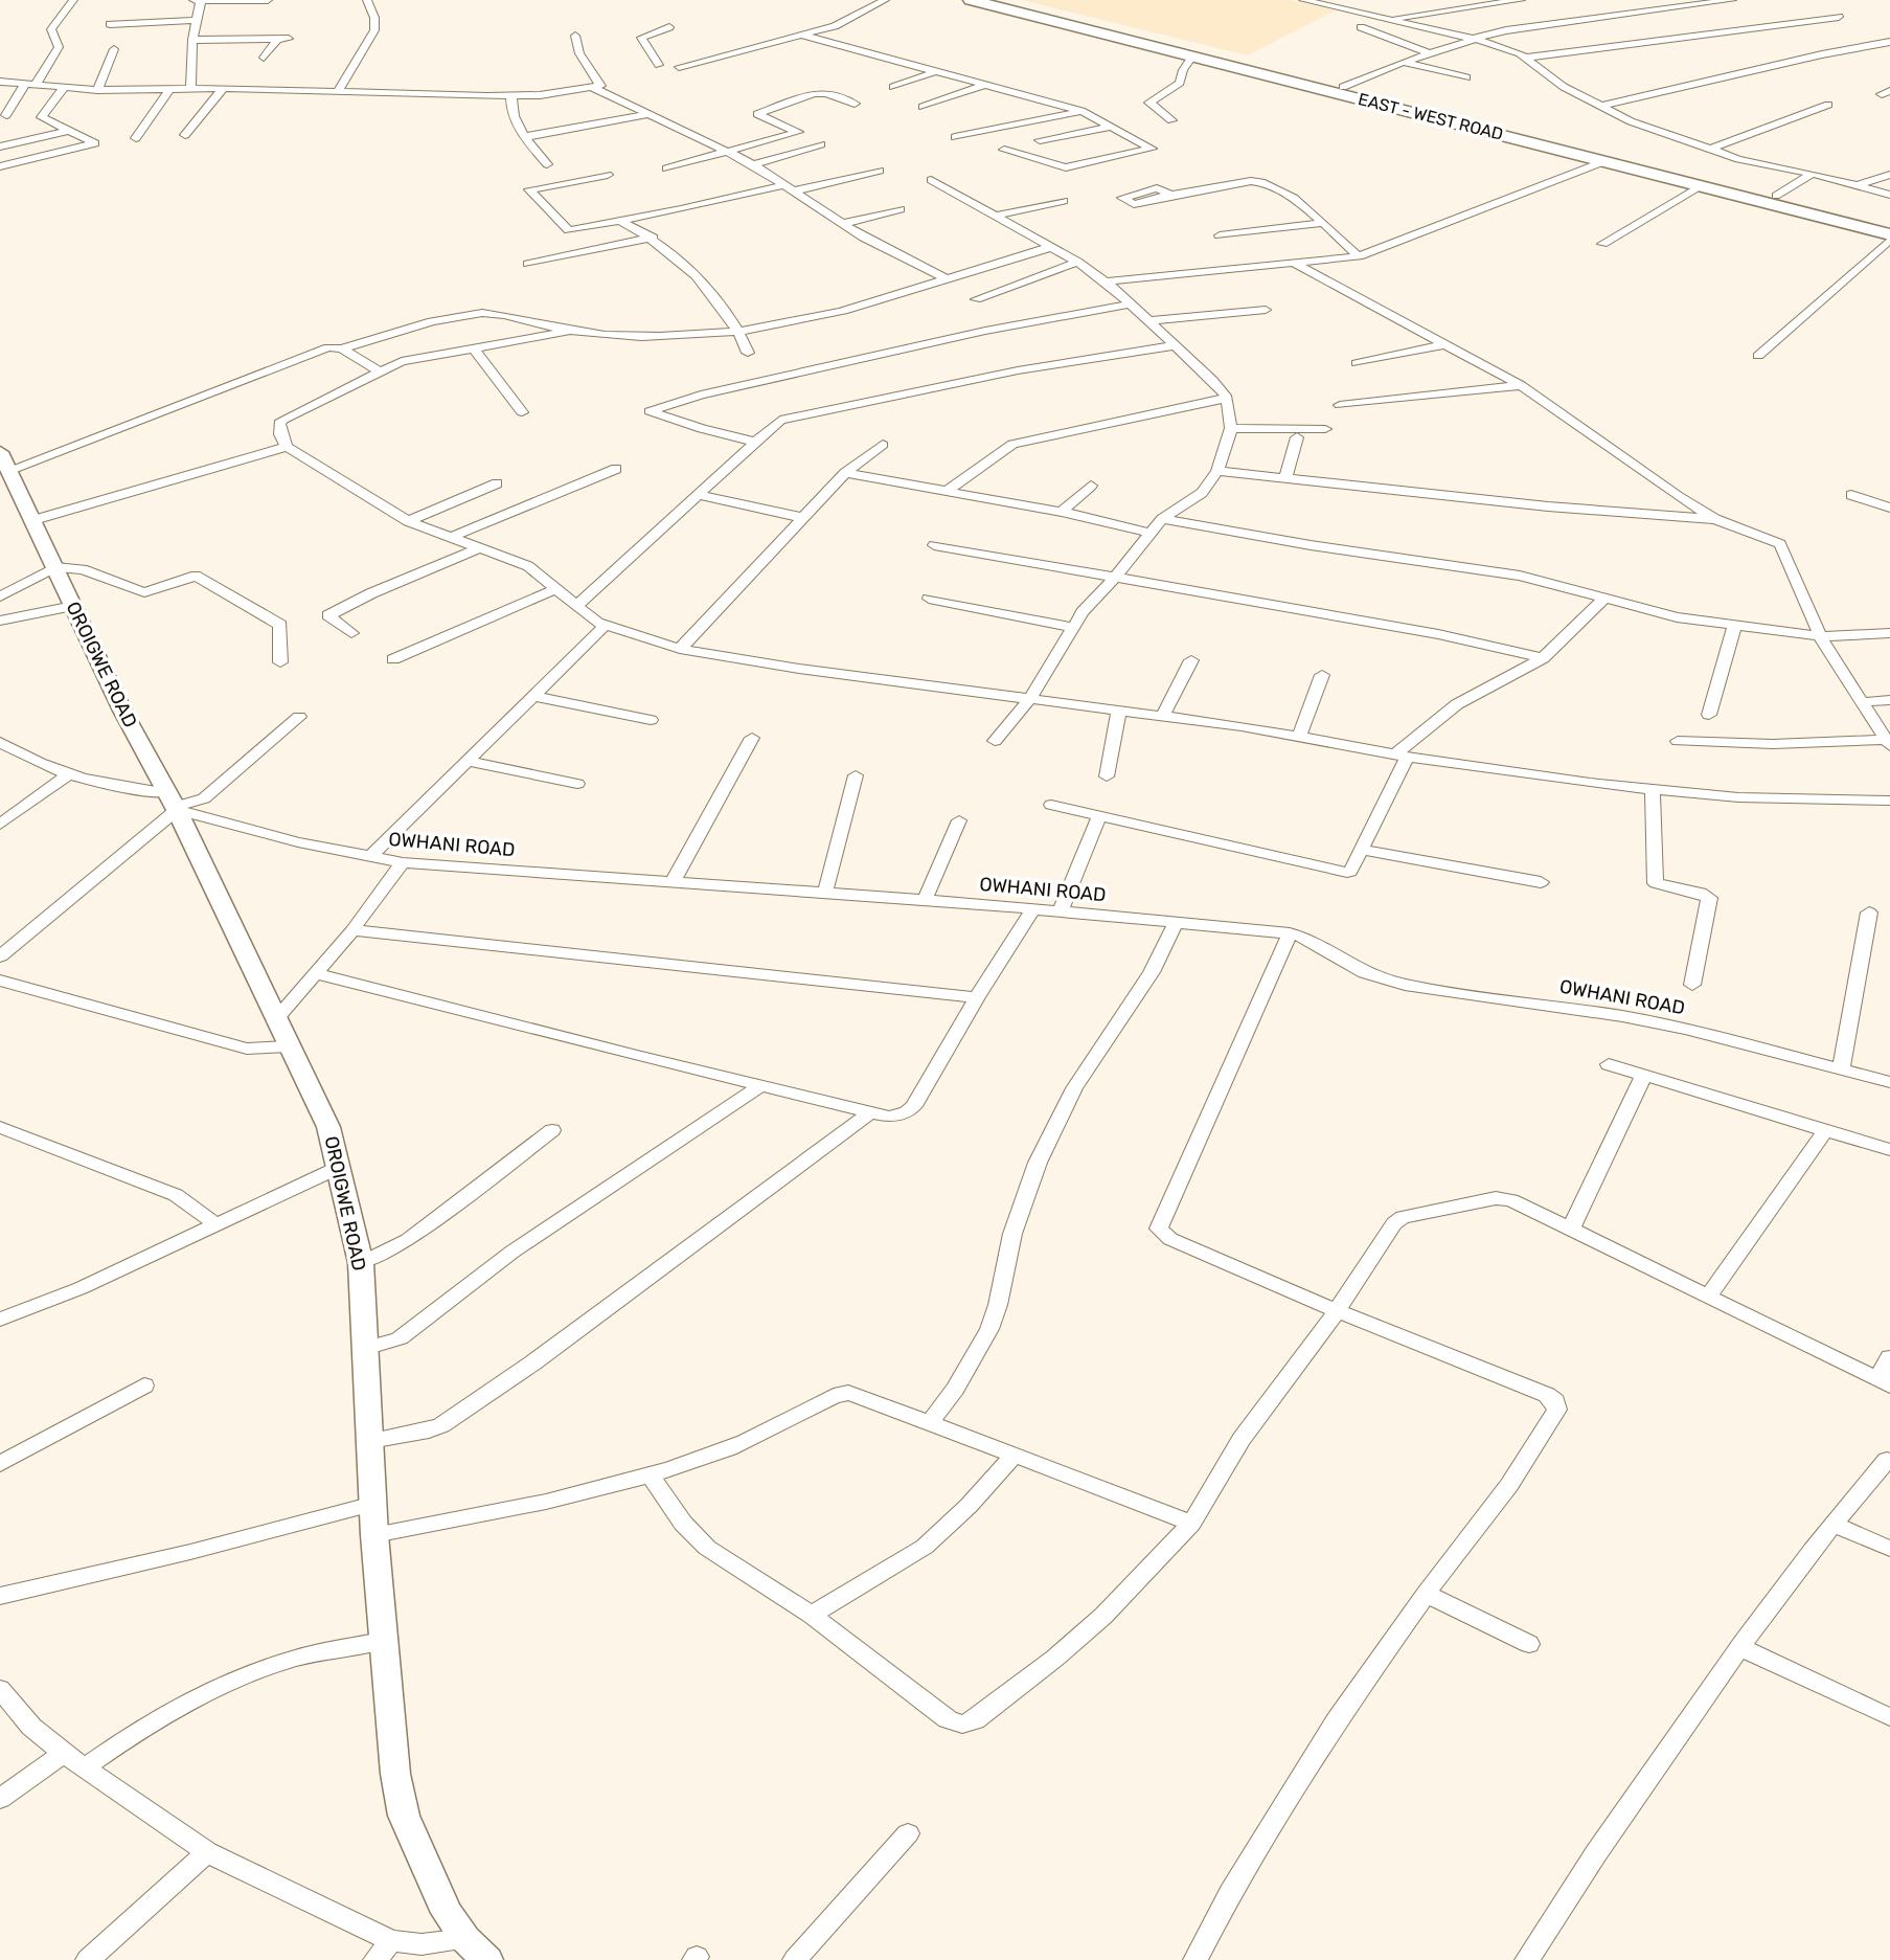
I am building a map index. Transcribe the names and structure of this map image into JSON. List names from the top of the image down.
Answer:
{
  "streets": {
    "main road": ["EAST - WEST ROAD"],
    "street": ["OROIGWE ROAD", "OWHANI ROAD"]
  },
  "crossings": [
    ["OROIGWE ROAD", "OWHANI ROAD"]
  ]
}
